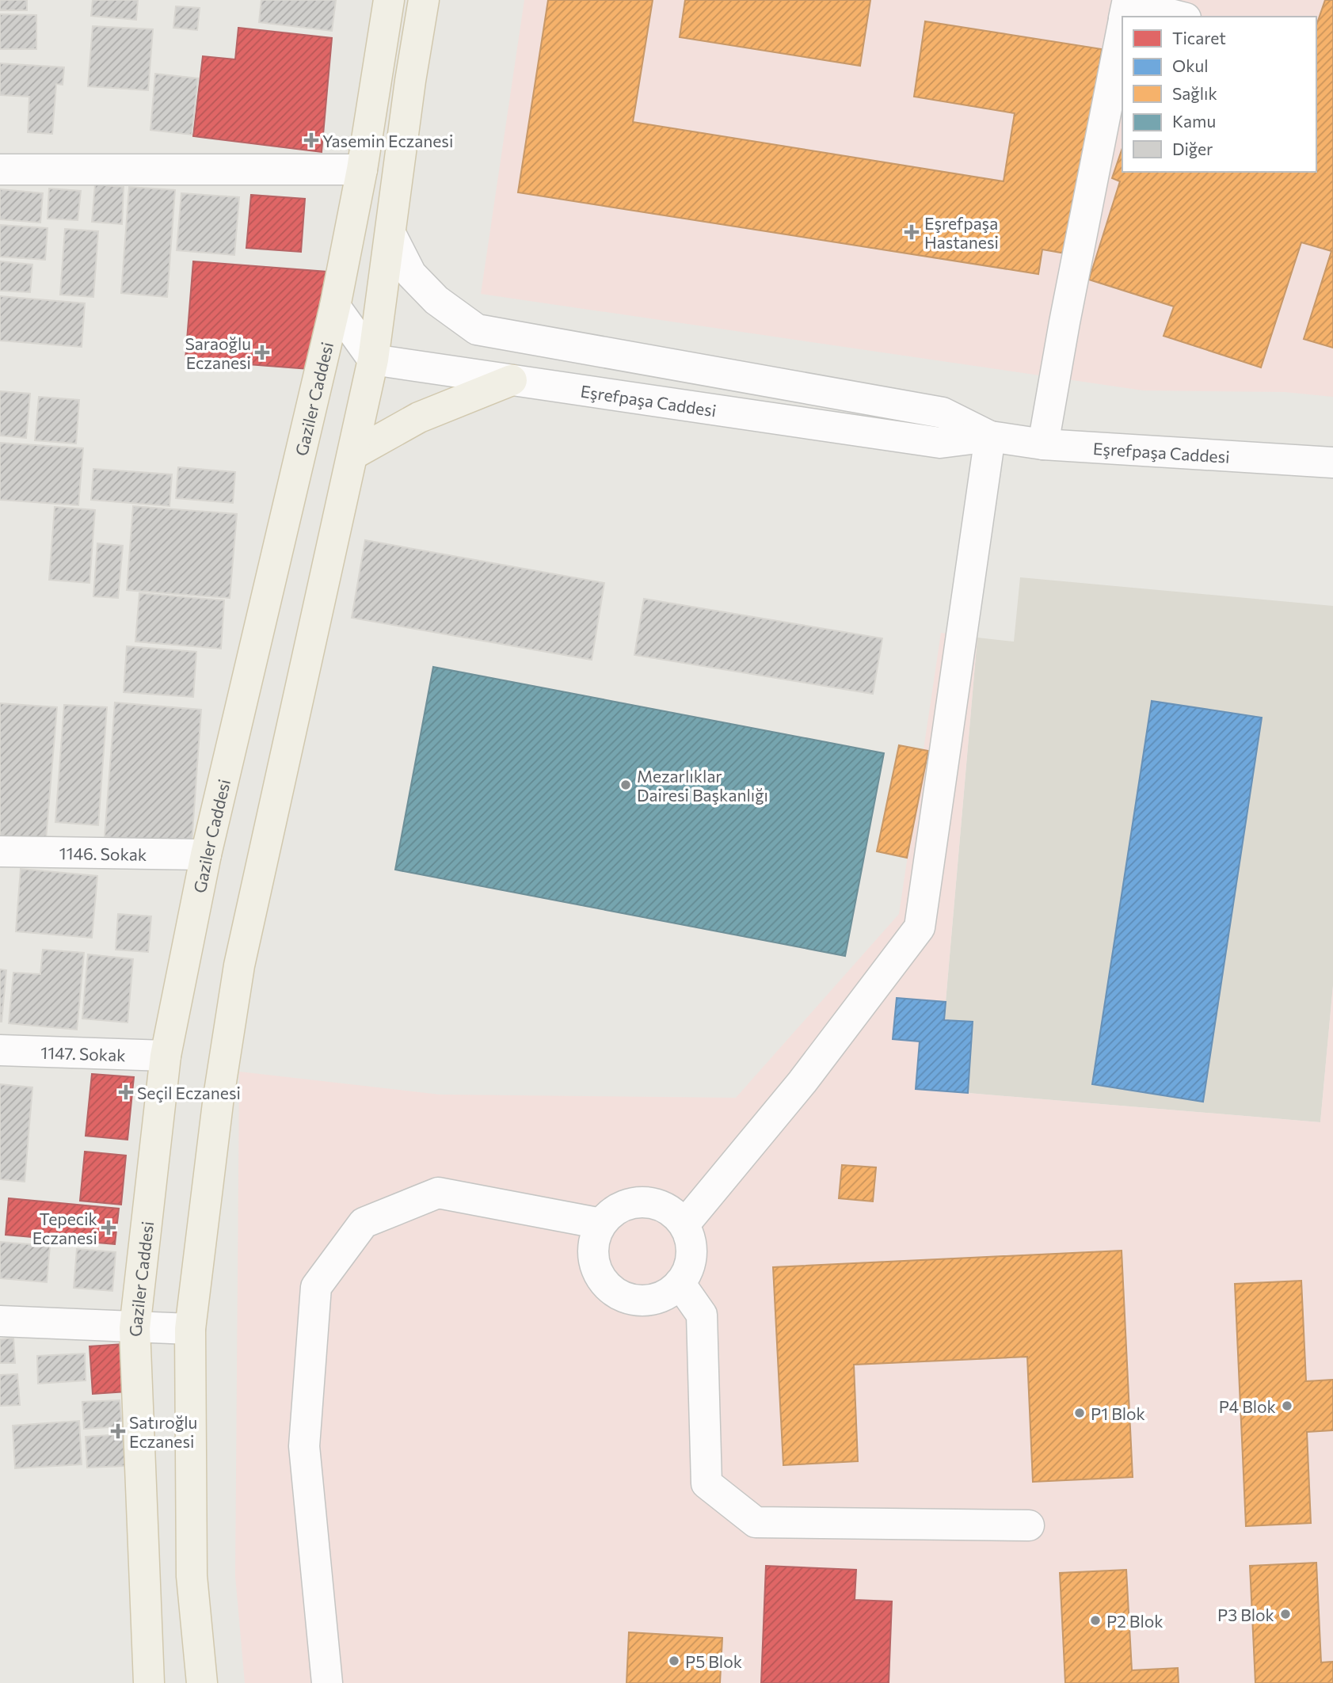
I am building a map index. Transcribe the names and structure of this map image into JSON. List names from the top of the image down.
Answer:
{
  "streets": {
    "main road": ["Gaziler Caddesi"],
    "street": ["Eşrefpaşa Caddesi", "1146. Sokak", "1147. Sokak"]
  },
  "crossings": [
    ["Gaziler Caddesi", "1146. Sokak"],
    ["Gaziler Caddesi", "1147. Sokak"]
  ],
  "places": {
    "health": [
      "Yasemin Eczanesi",
      "Eşrefpaşa Hastanesi",
      "Saraoğlu Eczanesi",
      "Seçil Eczanesi",
      "Tepecik Eczanesi",
      "Satıroğlu Eczanesi"
    ],
    "other": [
      "Mezarlıklar Dairesi Başkanlığı",
      "P4 Blok",
      "P1 Blok",
      "P3 Blok",
      "P2 Blok",
      "P5 Blok"
    ]
  },
  "legend": [
    "Ticaret",
    "Okul",
    "Sağlık",
    "Kamu",
    "Diğer"
  ]
}
